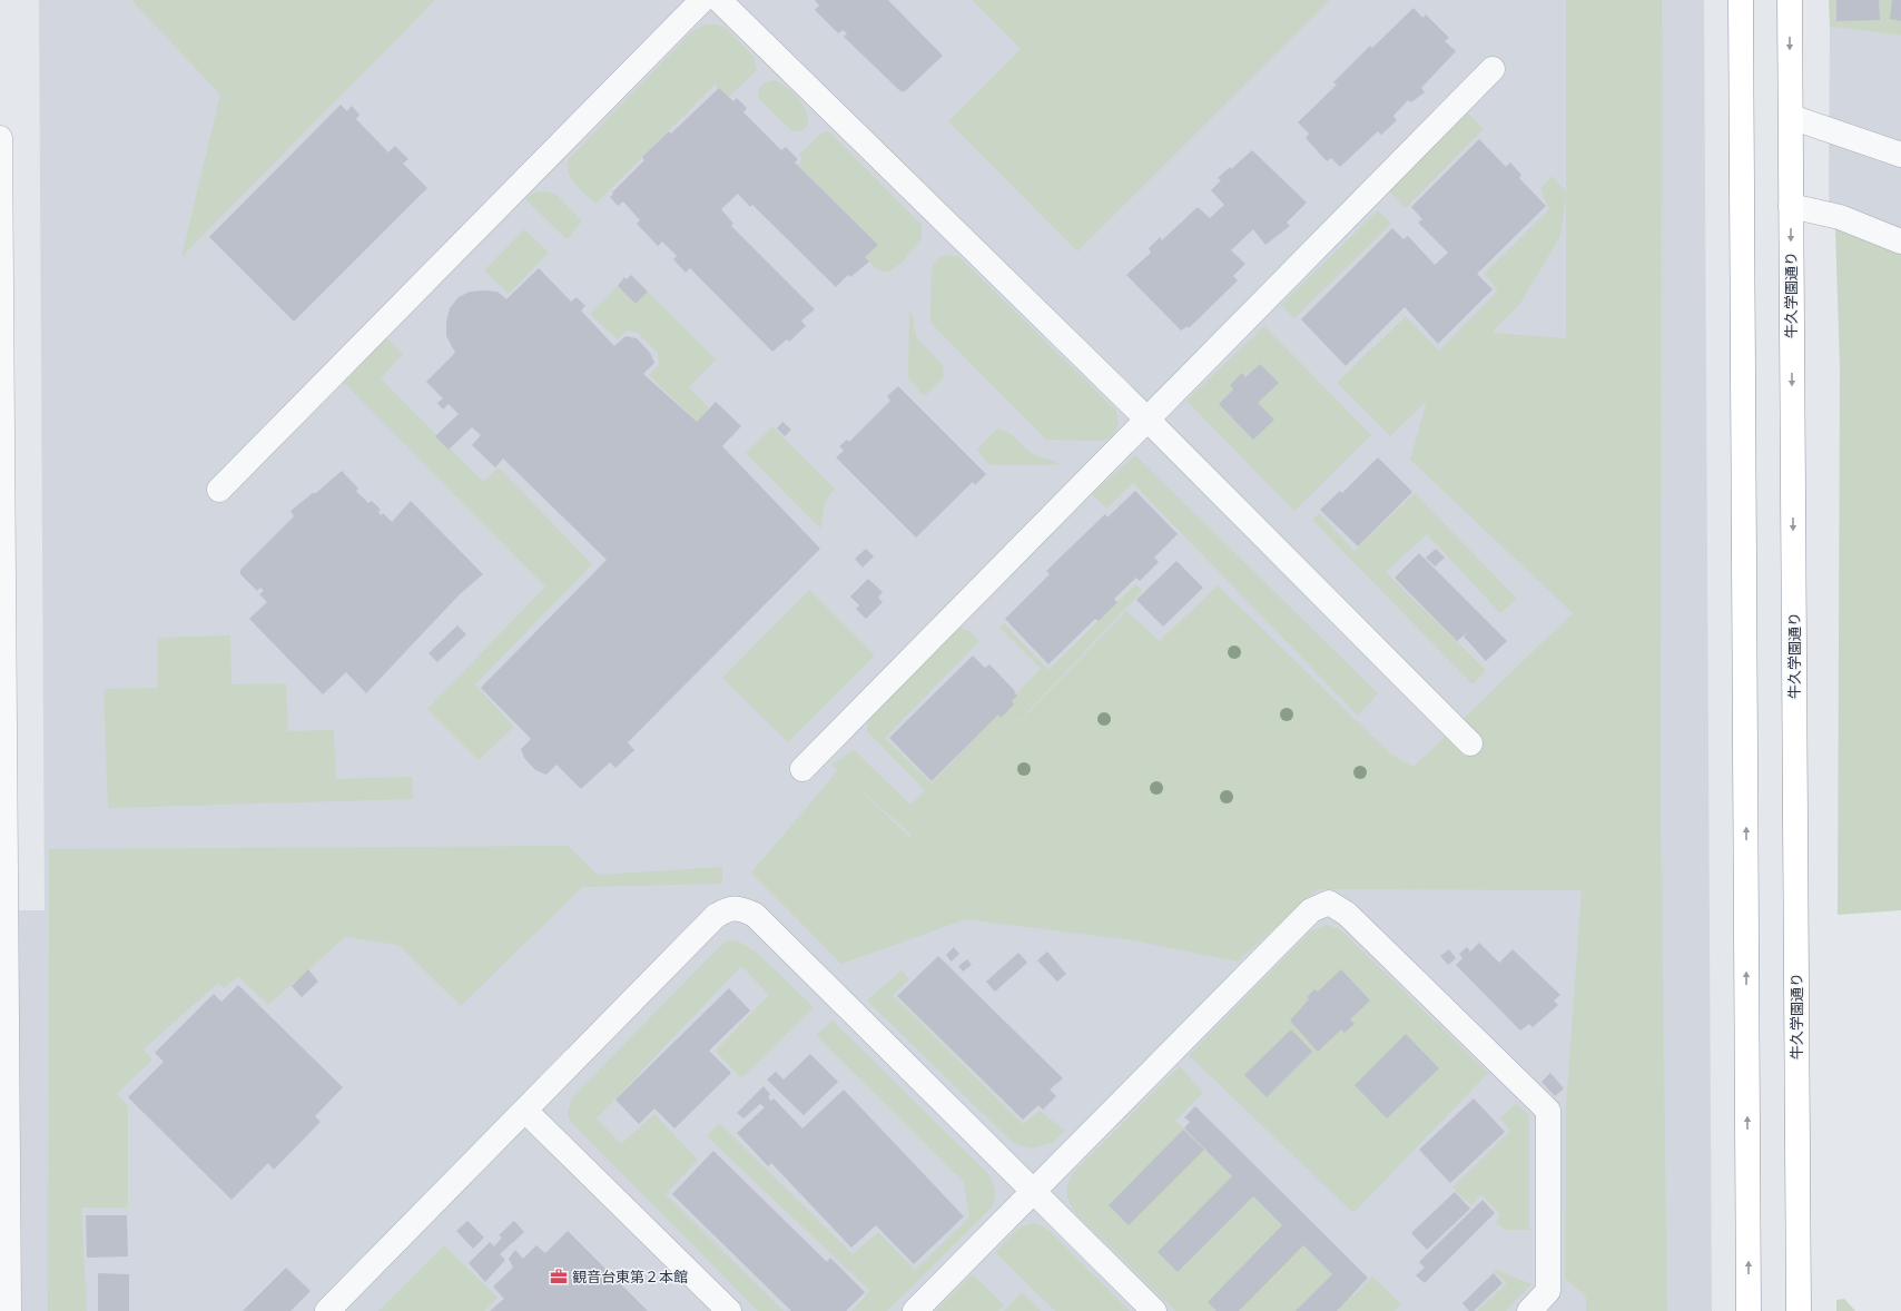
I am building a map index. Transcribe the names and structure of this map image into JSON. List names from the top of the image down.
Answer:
{
  "streets": {
    "highway": ["牛久学園通り"]
  },
  "places": {
    "office": ["観音台東第２本館"]
  }
}
